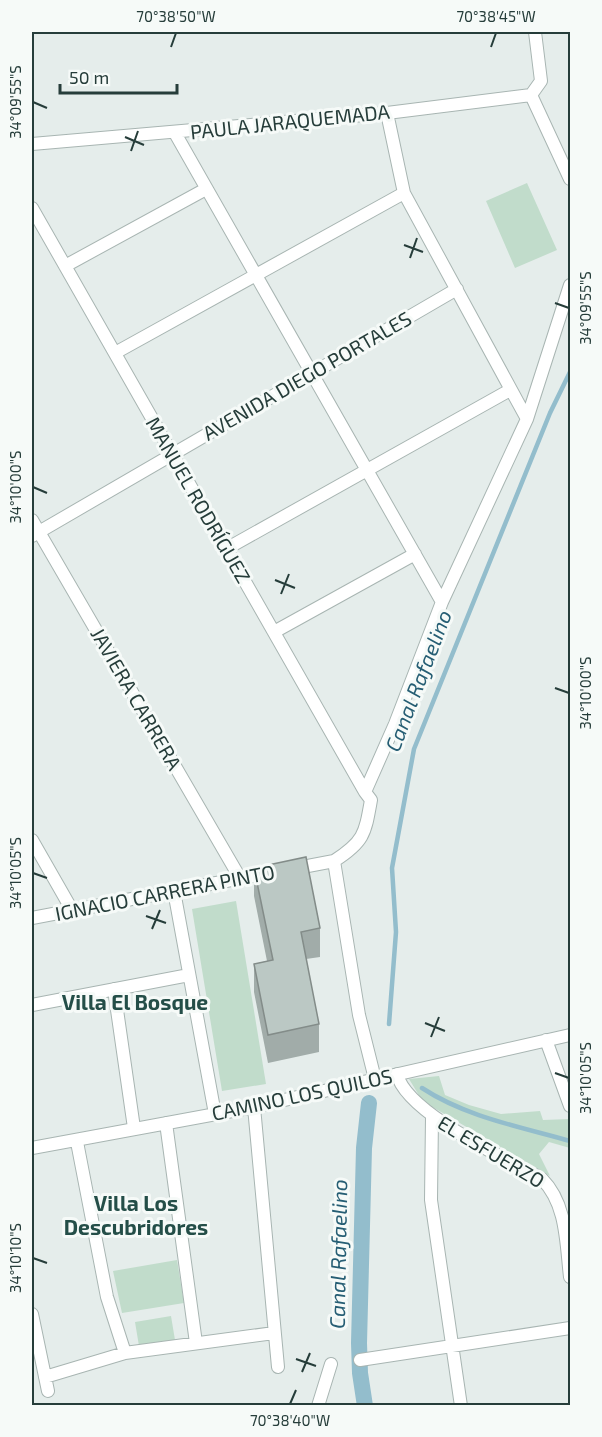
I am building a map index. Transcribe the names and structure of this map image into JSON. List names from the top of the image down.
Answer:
{
  "streets": {
    "street": [
      "PAULA JARAQUEMADA",
      "AVENIDA DIEGO PORTALES",
      "MANUEL RODRÍGUEZ",
      "JAVIERA CARRERA",
      "IGNACIO CARRERA PINTO",
      "CAMINO LOS QUILOS",
      "EL ESFUERZO"
    ]
  },
  "crossings": [
    ["AVENIDA DIEGO PORTALES", "MANUEL RODRÍGUEZ"],
    ["AVENIDA DIEGO PORTALES", "JAVIERA CARRERA"],
    ["MANUEL RODRÍGUEZ", "IGNACIO CARRERA PINTO"],
    ["JAVIERA CARRERA", "IGNACIO CARRERA PINTO"],
    ["CAMINO LOS QUILOS", "EL ESFUERZO"]
  ],
  "districts": ["Villa El Bosque", "Villa Los Descubridores"],
  "water": ["Canal Rafaelino"],
  "scale_bar": "50 m",
  "coordinates": [
    "70°38'50\"W",
    "70°38'45\"W",
    "34°09'55\"S",
    "34°10'00\"S",
    "34°10'05\"S",
    "34°10'10\"S",
    "70°38'40\"W"
  ]
}
